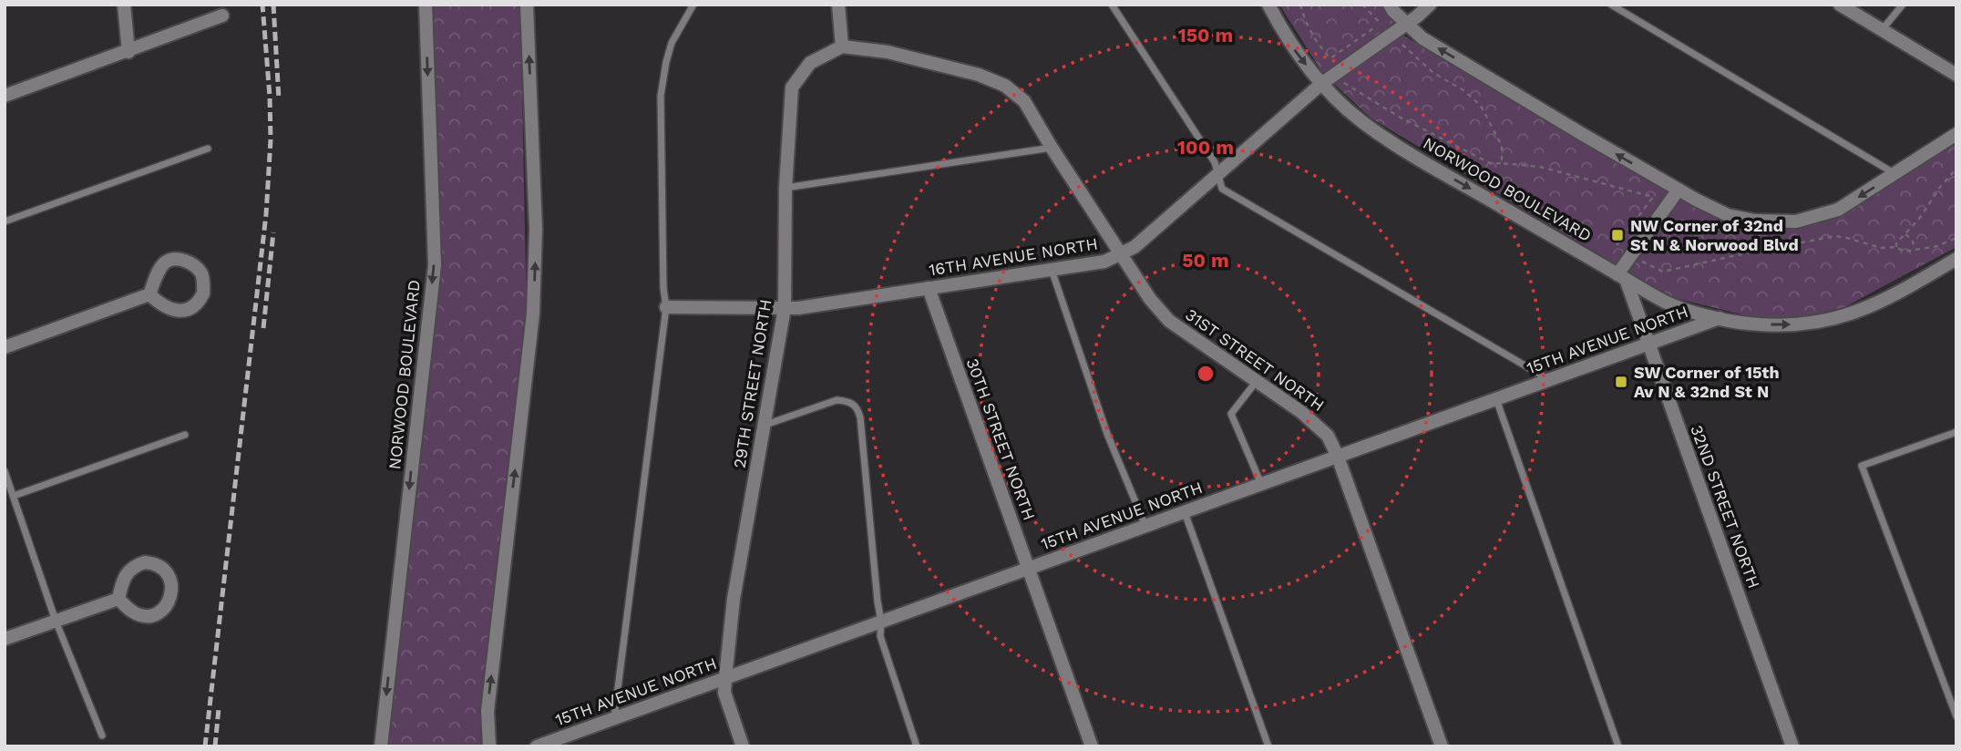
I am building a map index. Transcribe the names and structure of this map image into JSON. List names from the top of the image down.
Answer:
{
  "streets": {
    "street": [
      "NORWOOD BOULEVARD",
      "16TH AVENUE NORTH",
      "15TH AVENUE NORTH",
      "31ST STREET NORTH",
      "29TH STREET NORTH",
      "30TH STREET NORTH",
      "32ND STREET NORTH"
    ]
  },
  "crossings": [
    ["NORWOOD BOULEVARD", "16TH AVENUE NORTH"],
    ["NORWOOD BOULEVARD", "15TH AVENUE NORTH"],
    ["NORWOOD BOULEVARD", "32ND STREET NORTH"],
    ["16TH AVENUE NORTH", "31ST STREET NORTH"],
    ["16TH AVENUE NORTH", "29TH STREET NORTH"],
    ["16TH AVENUE NORTH", "30TH STREET NORTH"],
    ["15TH AVENUE NORTH", "31ST STREET NORTH"],
    ["15TH AVENUE NORTH", "29TH STREET NORTH"],
    ["15TH AVENUE NORTH", "30TH STREET NORTH"],
    ["15TH AVENUE NORTH", "32ND STREET NORTH"],
    ["31ST STREET NORTH", "29TH STREET NORTH"]
  ],
  "places": {
    "transit": ["NW Corner of 32nd St N & Norwood Blvd", "SW Corner of 15th Av N & 32nd St N"]
  },
  "rings": ["150 m", "100 m", "50 m"]
}
